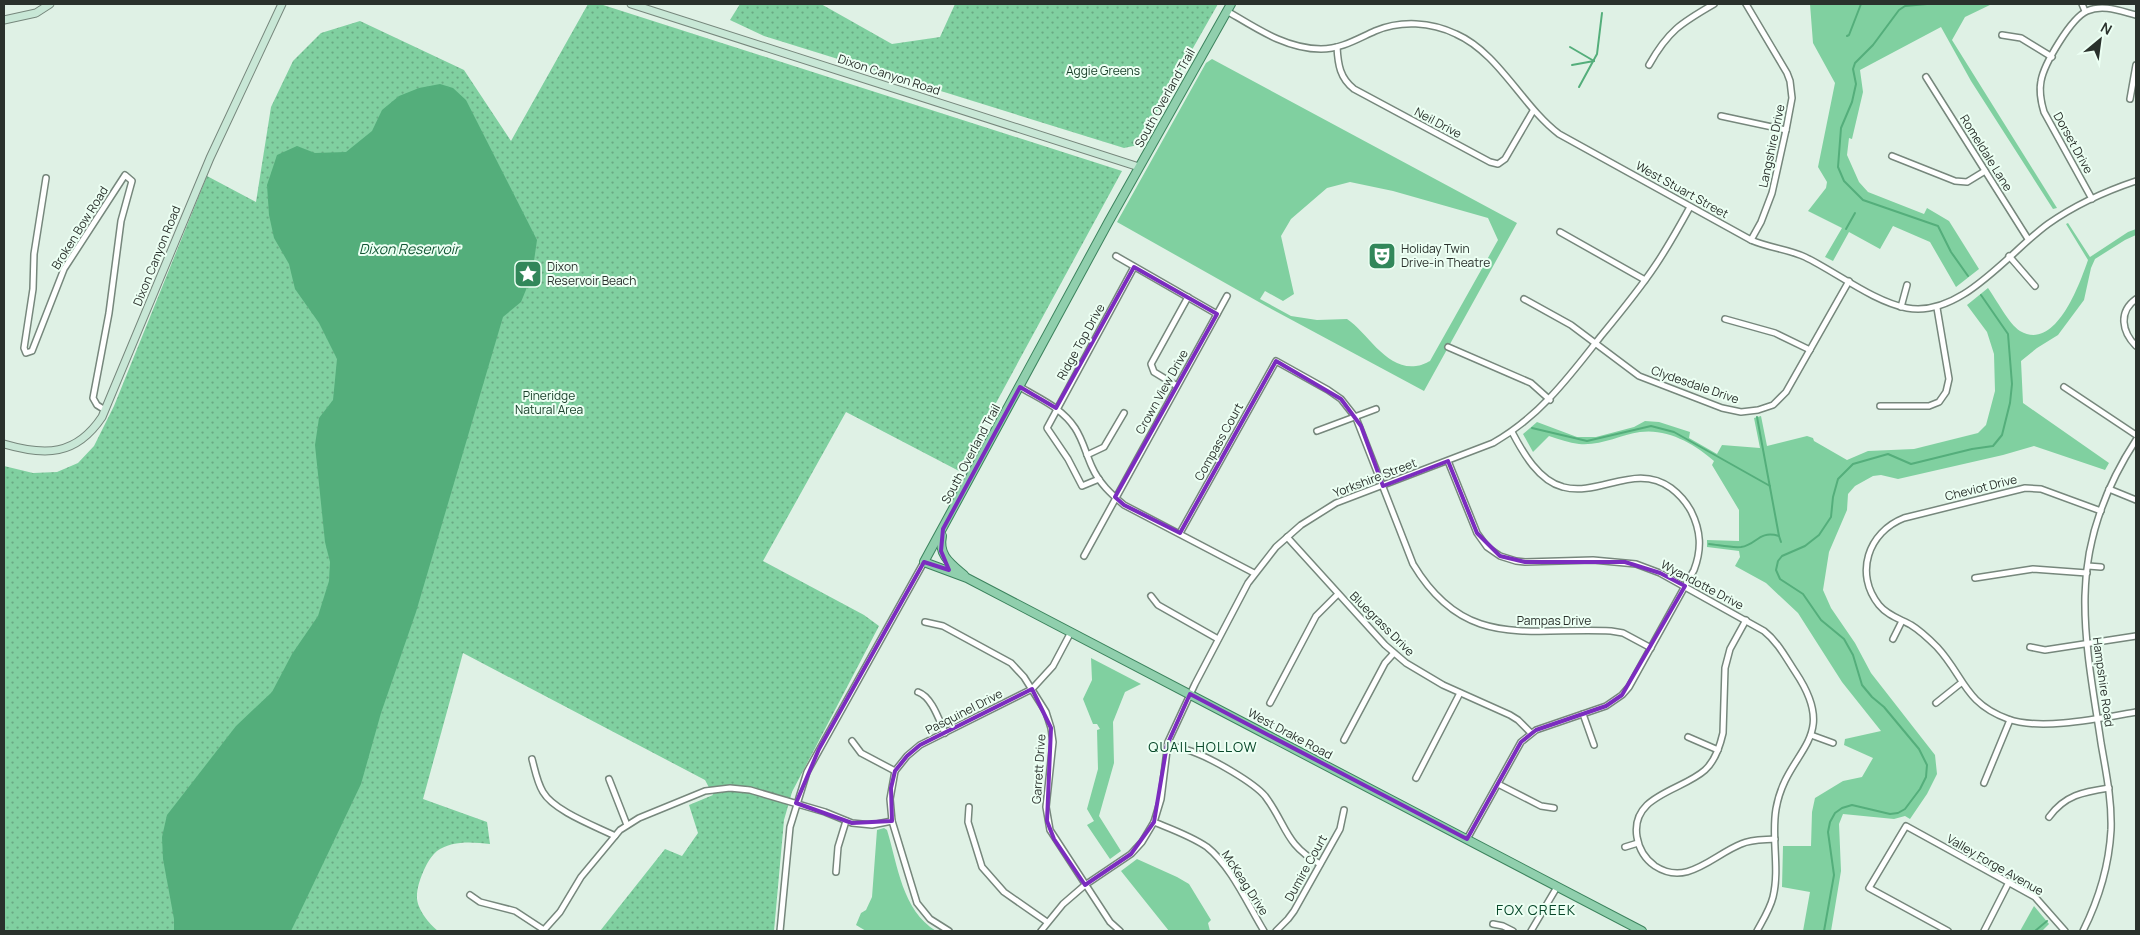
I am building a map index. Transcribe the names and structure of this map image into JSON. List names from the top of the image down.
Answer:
{
  "streets": {
    "main road": ["South Overland Trail", "West Drake Road"],
    "street": [
      "Dixon Canyon Road",
      "Neil Drive",
      "Dorset Drive",
      "Langshire Drive",
      "Romeldale Lane",
      "West Stuart Street",
      "Broken Bow Road",
      "Ridge Top Drive",
      "Clydesdale Drive",
      "Crown View Drive",
      "Compass Court",
      "Yorkshire Street",
      "Cheviot Drive",
      "Wyandotte Drive",
      "Pampas Drive",
      "Bluegrass Drive",
      "Hampshire Road",
      "Pasquinel Drive",
      "Garrett Drive",
      "Valley Forge Avenue",
      "Dumire Court",
      "McKeag Drive"
    ]
  },
  "crossings": [
    ["Dixon Canyon Road", "South Overland Trail"],
    ["Dixon Canyon Road", "Broken Bow Road"],
    ["South Overland Trail", "West Stuart Street"],
    ["South Overland Trail", "West Drake Road"],
    ["Neil Drive", "West Stuart Street"],
    ["Dorset Drive", "West Stuart Street"],
    ["Langshire Drive", "West Stuart Street"],
    ["Romeldale Lane", "West Stuart Street"],
    ["West Stuart Street", "Clydesdale Drive"],
    ["West Stuart Street", "Yorkshire Street"],
    ["Clydesdale Drive", "Yorkshire Street"],
    ["Compass Court", "Pampas Drive"],
    ["Yorkshire Street", "Wyandotte Drive"],
    ["Yorkshire Street", "Pampas Drive"],
    ["Yorkshire Street", "Bluegrass Drive"],
    ["Yorkshire Street", "West Drake Road"],
    ["Yorkshire Street", "Garrett Drive"],
    ["Yorkshire Street", "McKeag Drive"],
    ["Cheviot Drive", "Hampshire Road"],
    ["Pasquinel Drive", "West Drake Road"],
    ["Pasquinel Drive", "Garrett Drive"]
  ],
  "districts": ["QUAIL HOLLOW", "FOX CREEK"],
  "water": ["Dixon Reservoir"],
  "parks": ["Aggie Greens", "Pineridge Natural Area"],
  "places": {
    "theatre": ["Holiday Twin Drive-in Theatre"],
    "place": ["Dixon Reservoir Beach"]
  },
  "north": "top right"
}
